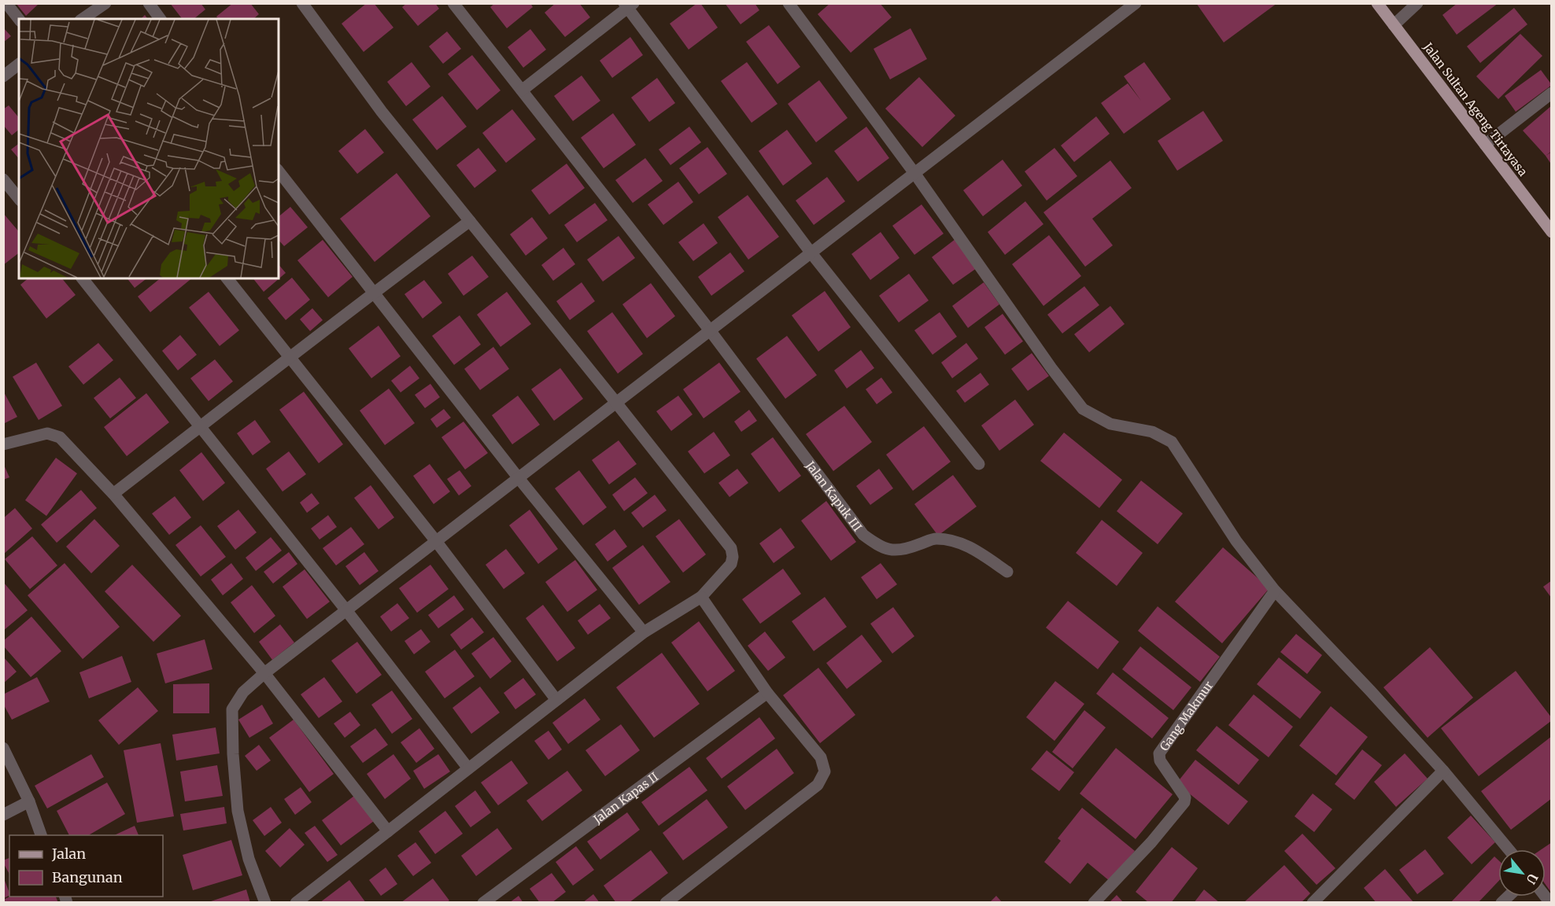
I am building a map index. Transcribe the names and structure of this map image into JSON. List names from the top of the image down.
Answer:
{
  "streets": {
    "main road": ["Jalan Sultan Ageng Tirtayasa"],
    "street": ["Jalan Kapuk III", "Gang Makmur", "Jalan Kapas II"]
  },
  "legend": ["Jalan", "Bangunan"],
  "north": "bottom right"
}
